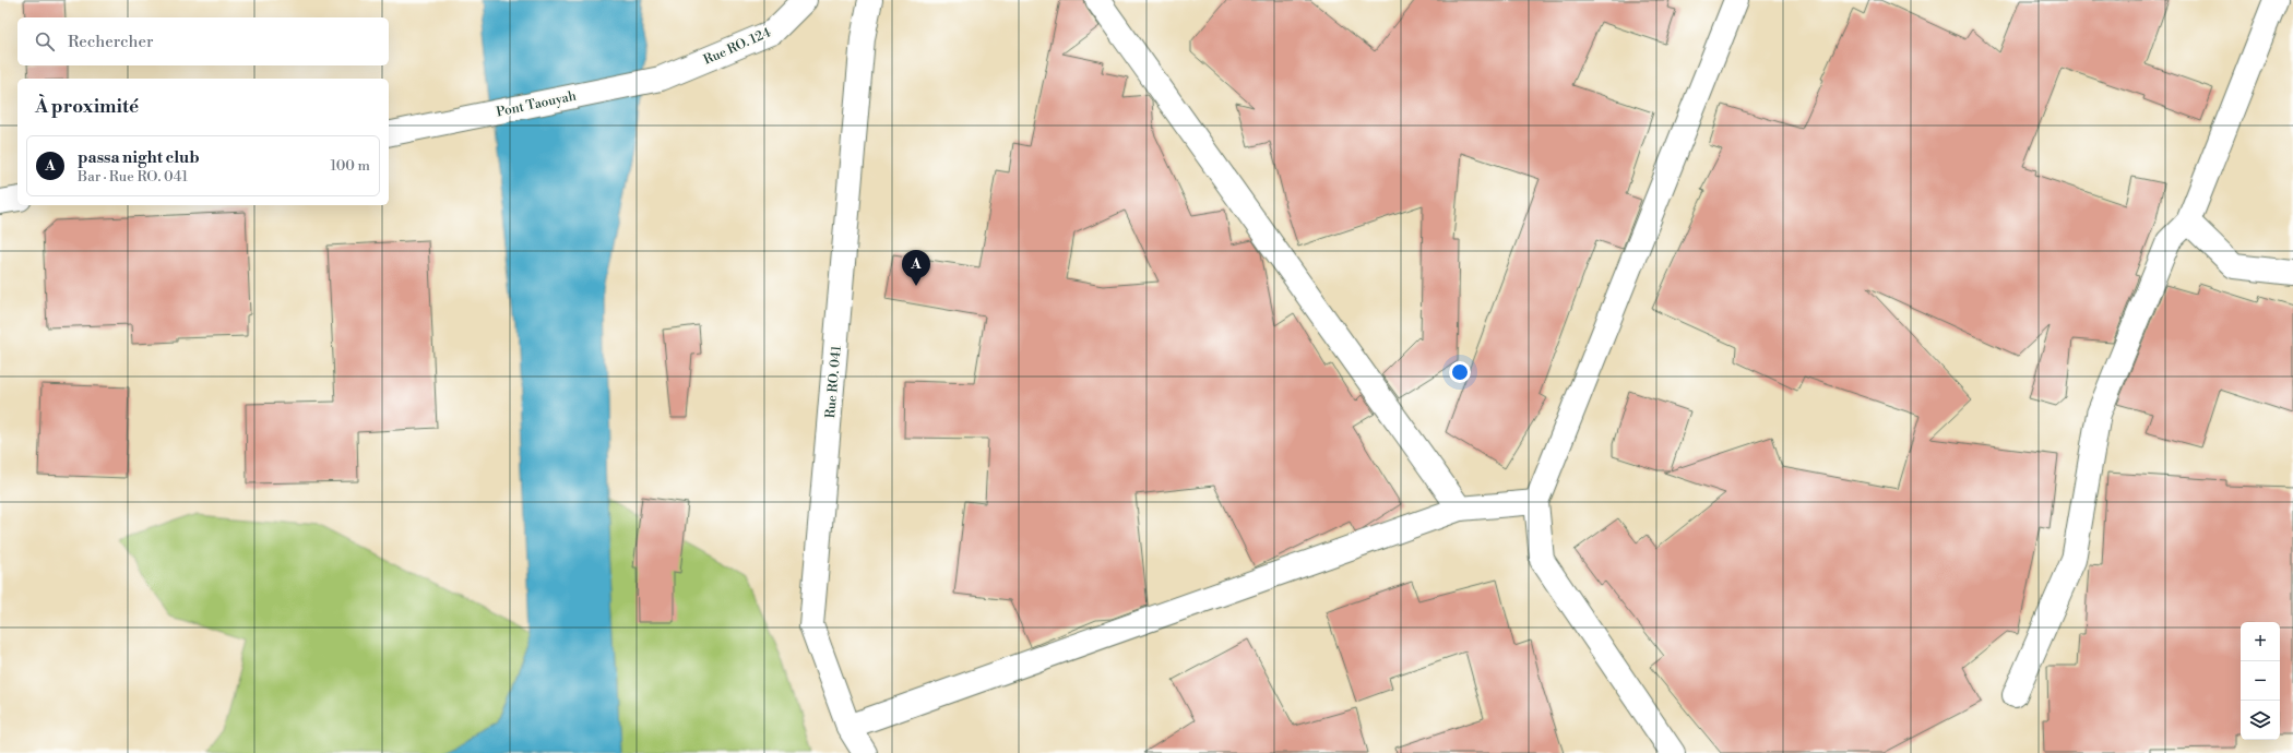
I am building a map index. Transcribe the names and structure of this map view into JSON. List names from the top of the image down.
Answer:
{
  "streets": {
    "street": ["Rue RO. 124", "Pont Taouyah", "Rue RO. 041"]
  },
  "crossings": [
    ["Rue RO. 124", "Pont Taouyah"]
  ],
  "page": {
    "search": "Rechercher",
    "heading": "À proximité",
    "list": [
      {
        "mark": "A",
        "name": "passa night club",
        "note": "Bar · Rue RO. 041",
        "value": "100 m"
      }
    ],
    "pins": "A",
    "map_buttons": ["+", "−"]
  }
}
